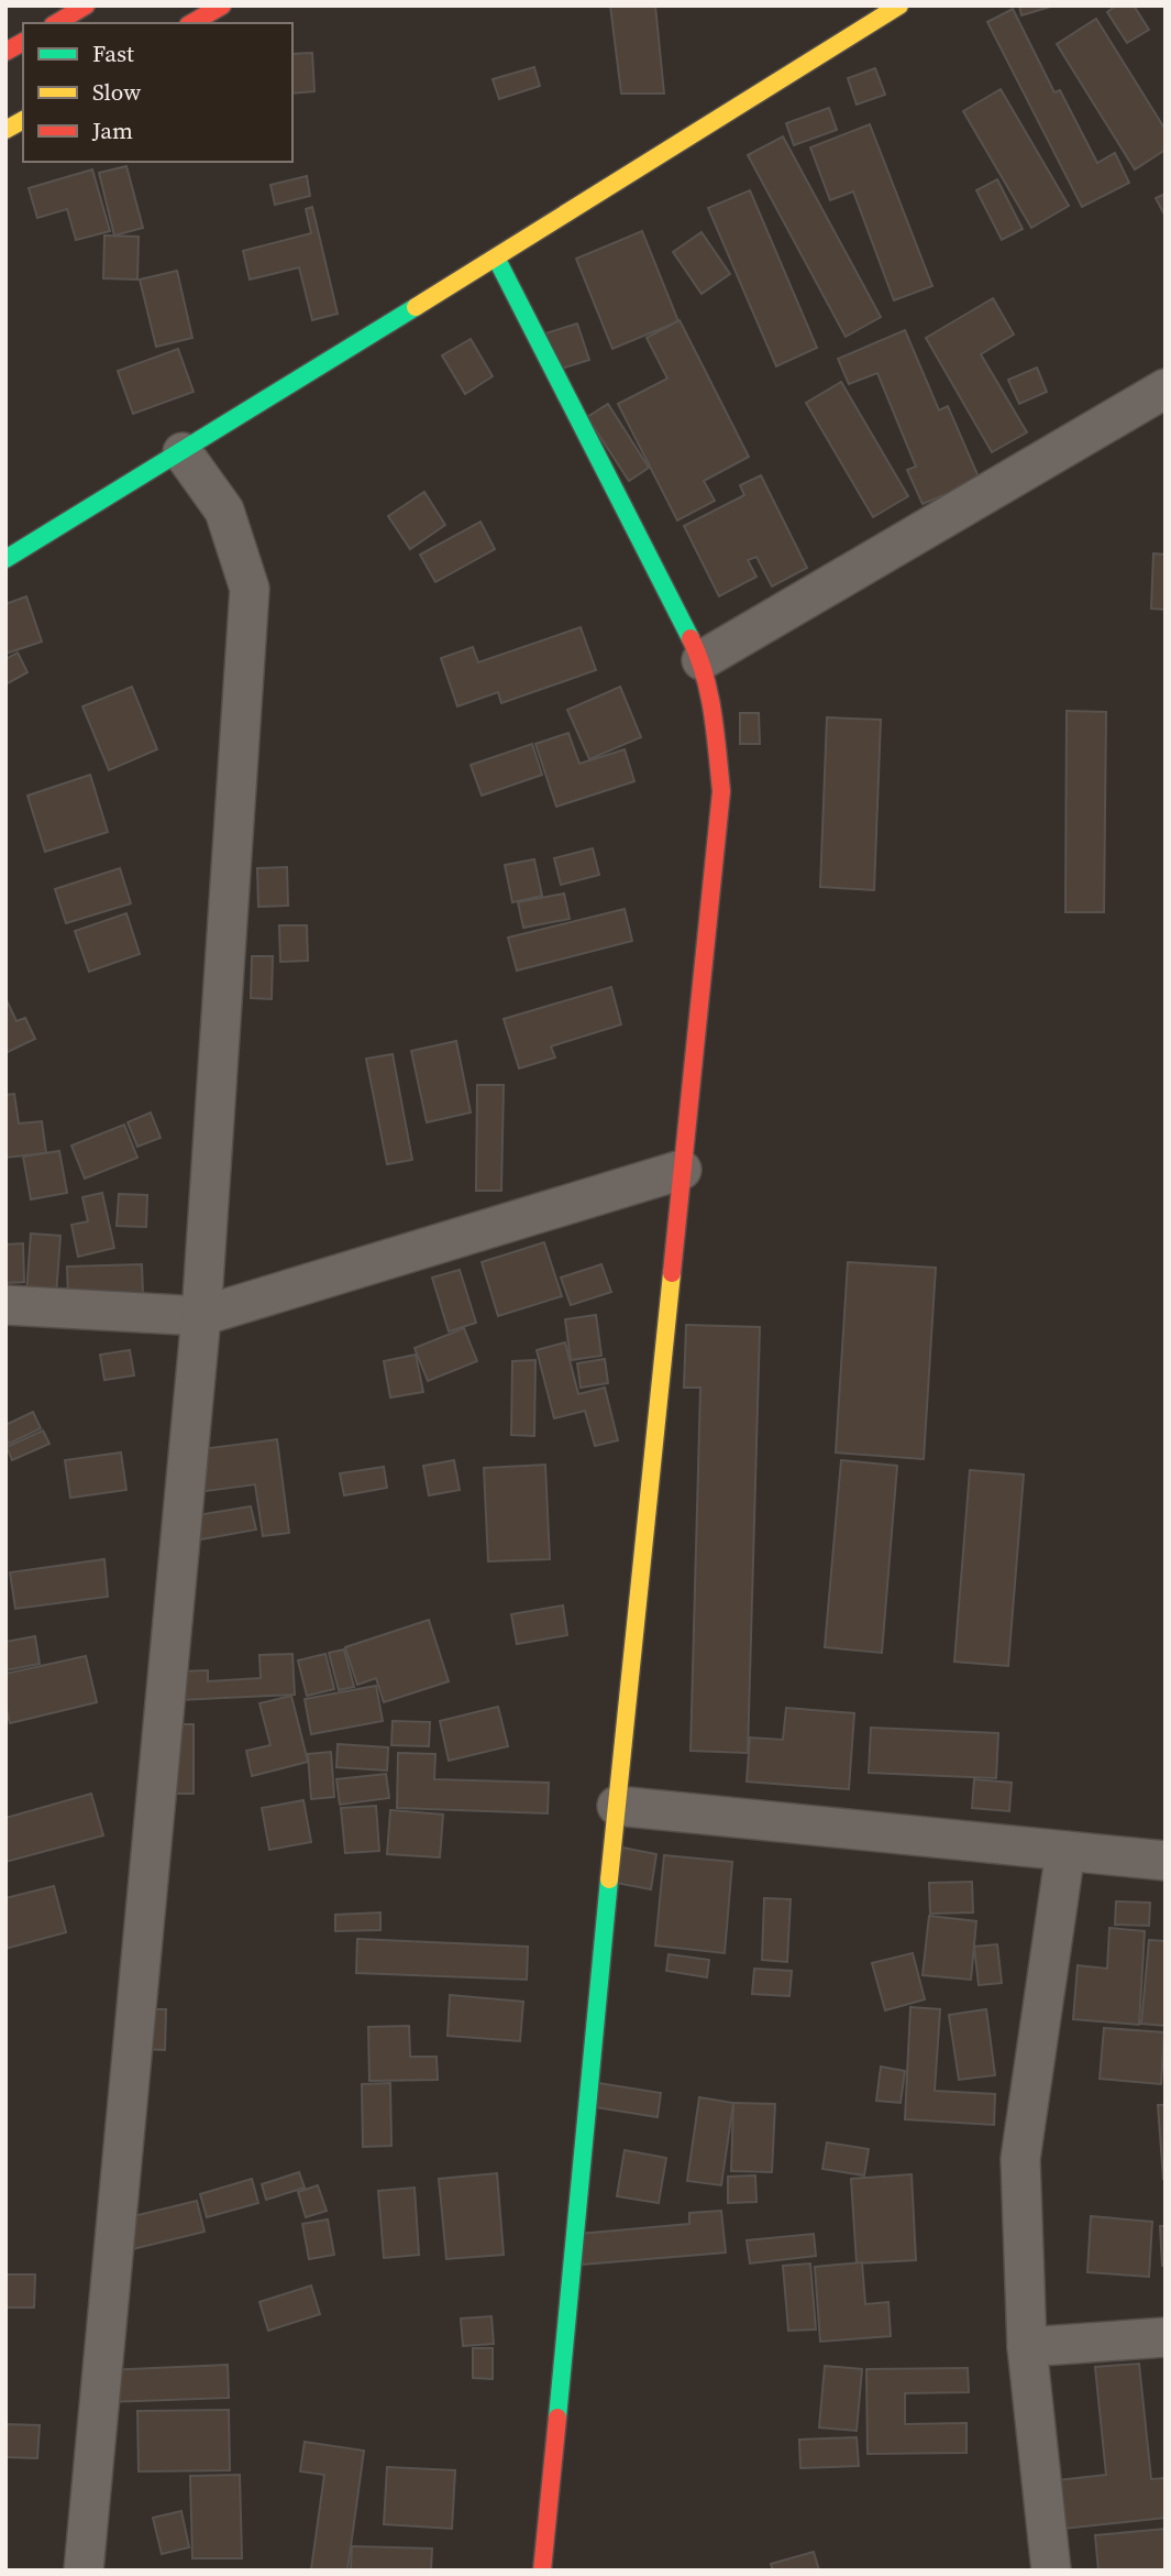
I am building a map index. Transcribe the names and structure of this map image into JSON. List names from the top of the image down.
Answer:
{
  "legend": ["Fast", "Slow", "Jam"]
}
